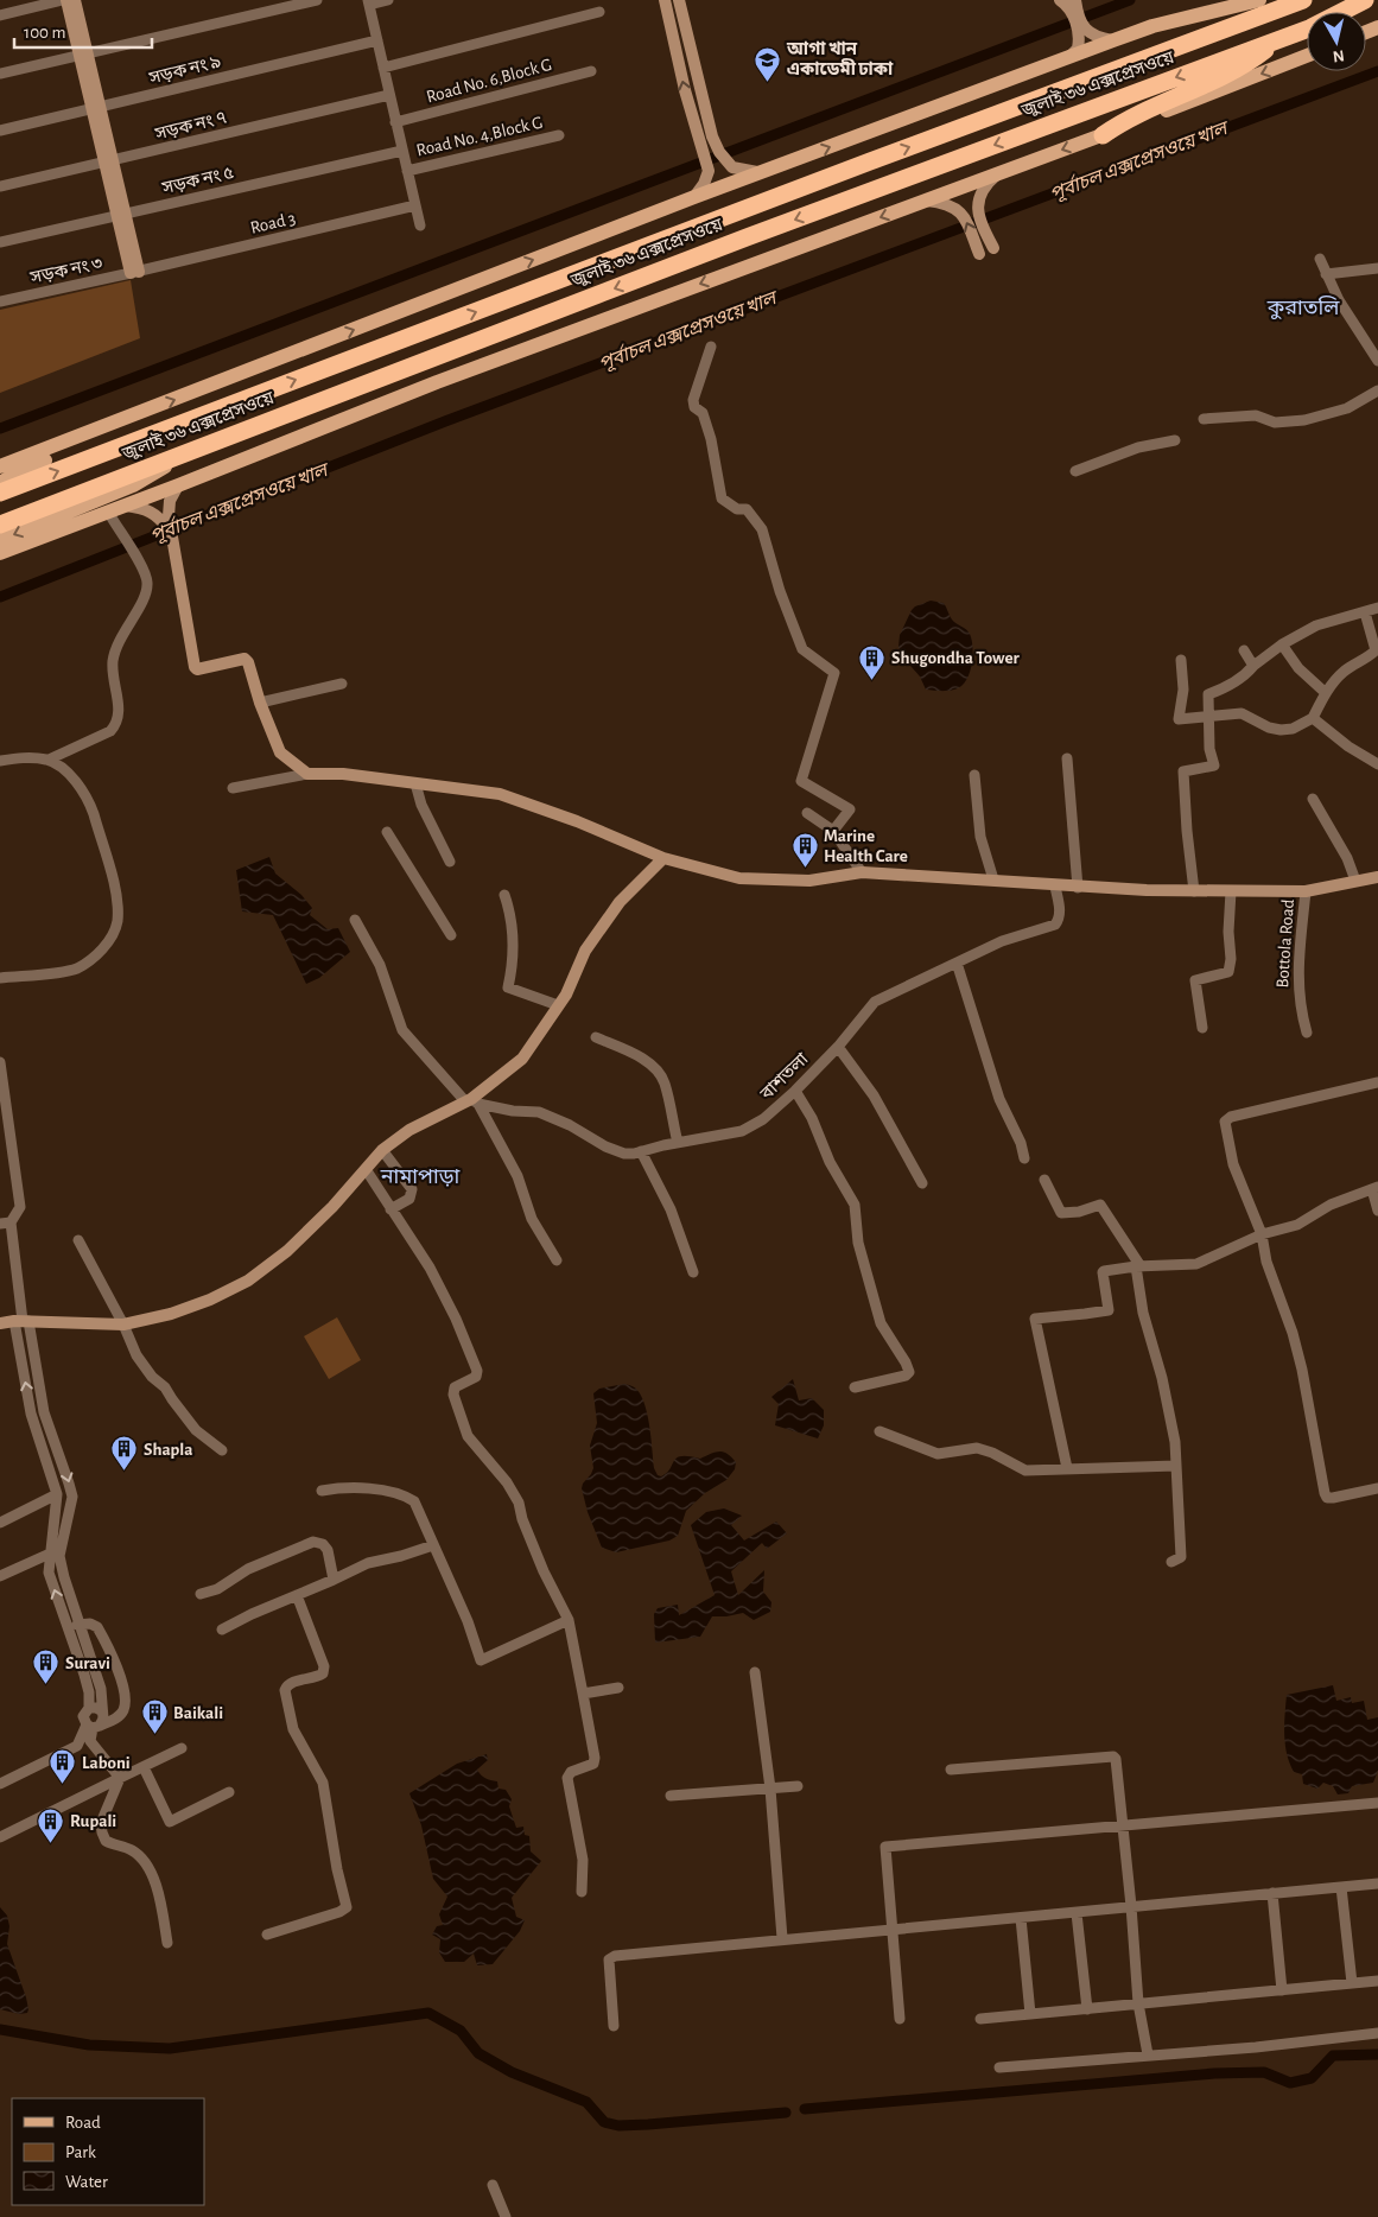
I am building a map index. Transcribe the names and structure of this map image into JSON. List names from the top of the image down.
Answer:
{
  "streets": {
    "highway": ["জুলাই ৩৬ এক্সপ্রেসওয়ে"],
    "street": [
      "সড়ক নং ৯",
      "Road No. 6,Block G",
      "সড়ক নং ৭",
      "Road No. 4,Block G",
      "সড়ক নং ৫",
      "Road 3",
      "সড়ক নং ৩",
      "Bottola Road",
      "বাশতলা"
    ]
  },
  "crossings": [
    ["Road 3", "সড়ক নং ৩"]
  ],
  "districts": ["কুরাতলি", "নামাপাড়া"],
  "water": ["পূর্বাচল এক্সপ্রেসওয়ে খাল"],
  "places": {
    "school or university": ["আগা খান একাডেমী ঢাকা"],
    "building": [
      "Shugondha Tower",
      "Marine Health Care",
      "Shapla",
      "Suravi",
      "Baikali",
      "Laboni",
      "Rupali"
    ]
  },
  "legend": ["Road", "Park", "Water"],
  "scale_bar": "100 m",
  "north": "bottom"
}
